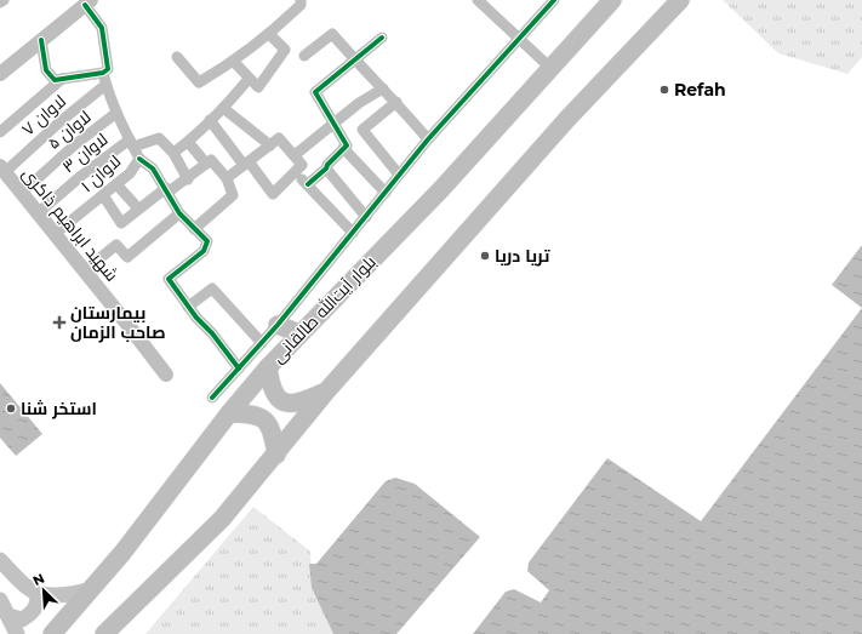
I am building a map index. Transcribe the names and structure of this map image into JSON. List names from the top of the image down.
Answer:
{
  "streets": {
    "main road": ["بلوار آیت‌الله طالقانی"],
    "street": [
      "لاوان ۷",
      "لاوان ۵",
      "لاوان ۳",
      "لاوان ۱",
      "شهید ابراهیم ذاکری"
    ]
  },
  "crossings": [
    ["لاوان ۷", "لاوان ۱"],
    ["لاوان ۷", "شهید ابراهیم ذاکری"],
    ["لاوان ۵", "لاوان ۱"],
    ["لاوان ۵", "شهید ابراهیم ذاکری"],
    ["لاوان ۳", "لاوان ۱"],
    ["لاوان ۳", "شهید ابراهیم ذاکری"],
    ["لاوان ۱", "شهید ابراهیم ذاکری"]
  ],
  "places": {
    "other": ["Refah", "تریا دریا", "استخر شنا"],
    "health": ["بیمارستان صاحب الزمان"]
  },
  "north": "top left"
}
